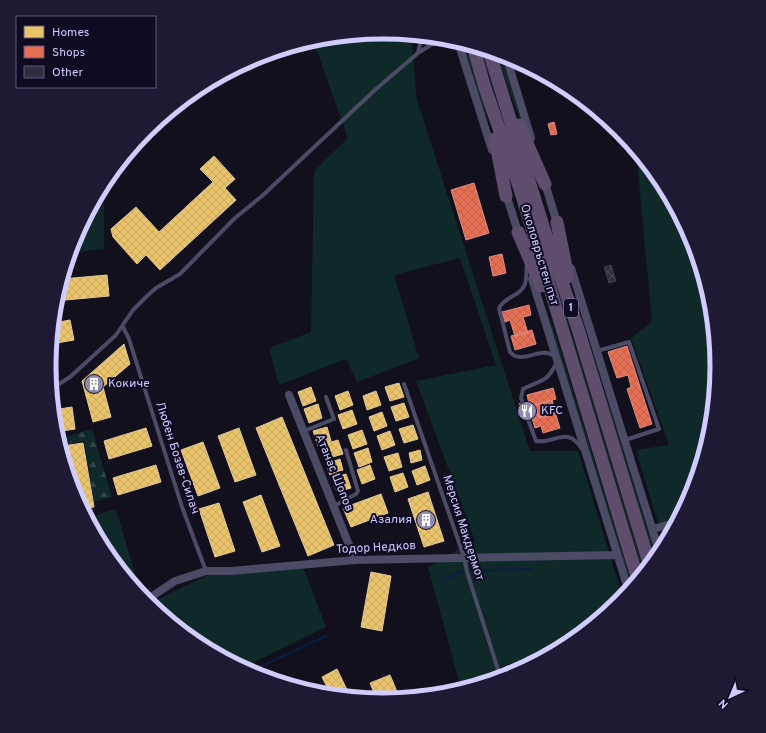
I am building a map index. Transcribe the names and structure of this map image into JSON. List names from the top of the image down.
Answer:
{
  "streets": {
    "highway": ["Околовръстен път", "1"],
    "street": ["Атанас Шопов", "Тодор Недков"],
    "lane": ["Любен Бозев-Силач", "Мерсия Макдермот"]
  },
  "crossings": [
    ["Любен Бозев-Силач", "Тодор Недков"],
    ["Атанас Шопов", "Тодор Недков"],
    ["Мерсия Макдермот", "Тодор Недков"]
  ],
  "places": {
    "building": ["Кокиче", "Азалия"],
    "restaurant": ["KFC"]
  },
  "legend": ["Homes", "Shops", "Other"],
  "north": "bottom left"
}
